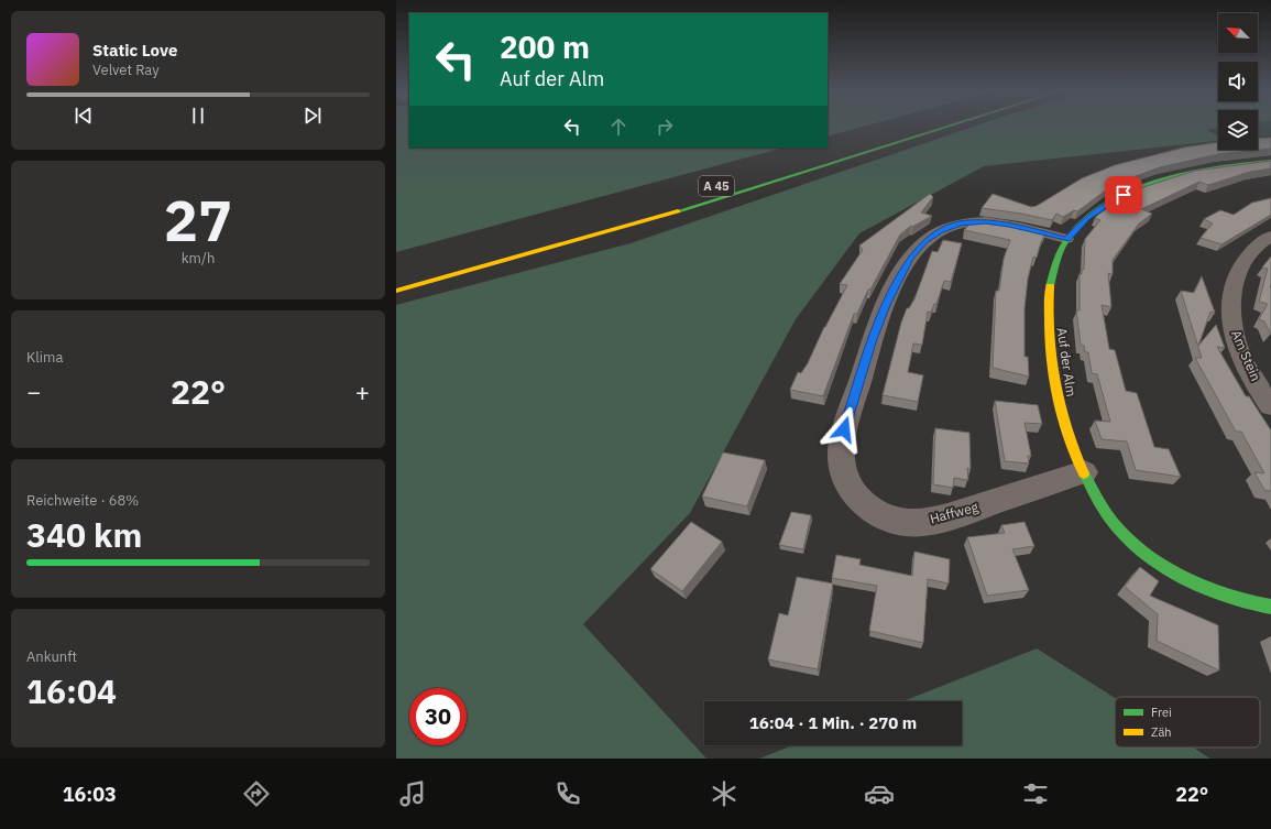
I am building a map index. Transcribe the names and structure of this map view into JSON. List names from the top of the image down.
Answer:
{
  "streets": {
    "main road": ["A 45", "Auf der Alm"],
    "street": ["Am Stein", "Haffweg"]
  },
  "crossings": [
    ["Auf der Alm", "Haffweg"]
  ],
  "legend": ["Frei", "Zäh"],
  "north": "top left",
  "page": {
    "turn": ["200 m", "Auf der Alm"],
    "song": ["Static Love", "Velvet Ray"],
    "tile": [
      ["27", "km/h"],
      "Klima",
      ["Reichweite · 68%", "340 km"],
      ["Ankunft", "16:04"]
    ],
    "heat": ["−", "22°", "+"],
    "limit": "30",
    "trip": "16:04 · 1 Min. · 270 m",
    "tabs": ["16:03", "22°"]
  }
}
